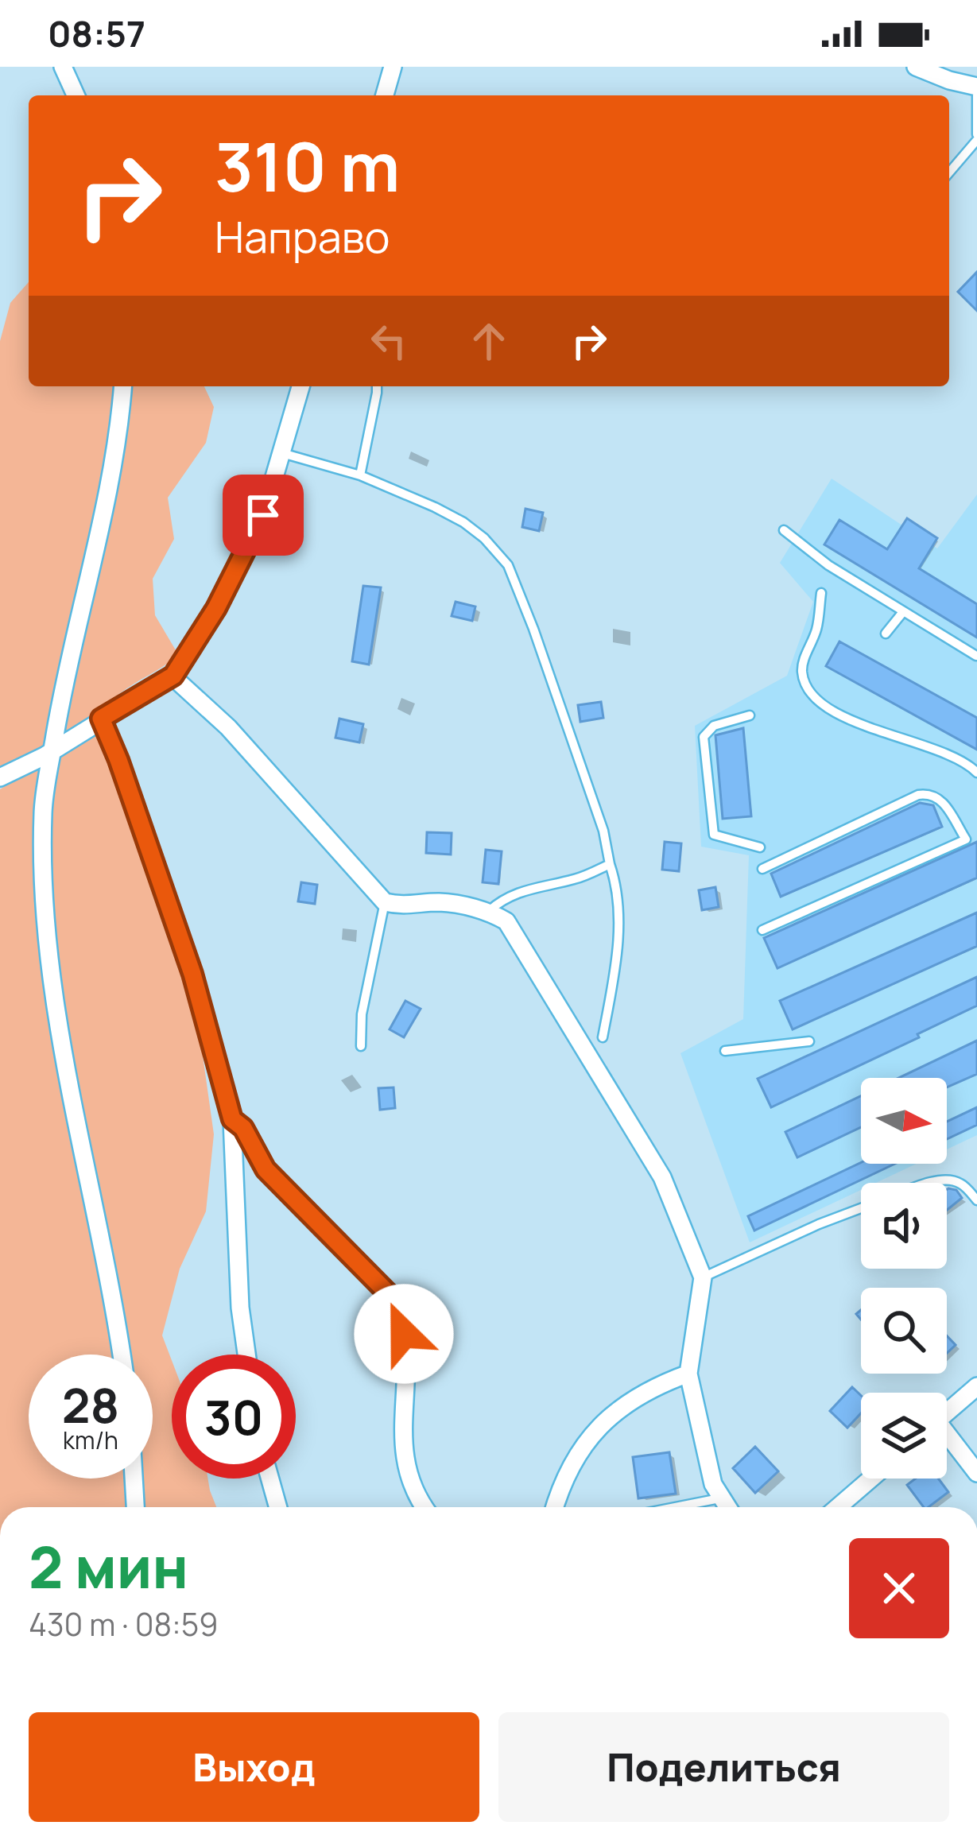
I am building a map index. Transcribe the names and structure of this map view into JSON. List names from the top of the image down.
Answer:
{
  "north": "right",
  "page": {
    "status": "08:57",
    "turn": ["310 m", "Направо"],
    "speed": "28 km/h",
    "limit": "30",
    "heading": ["2 мин", "430 m · 08:59"],
    "buttons": ["Выход", "Поделиться"]
  }
}
